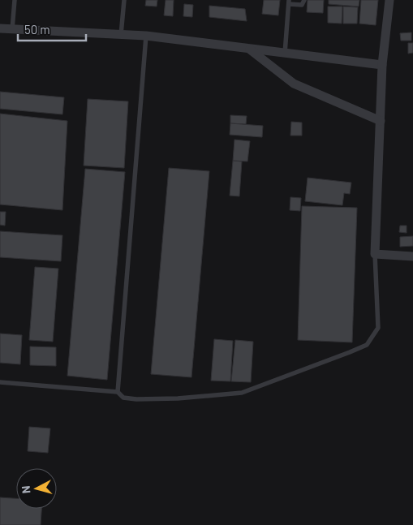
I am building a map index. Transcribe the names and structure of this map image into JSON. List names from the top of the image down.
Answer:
{
  "scale_bar": "50 m",
  "north": "left"
}
